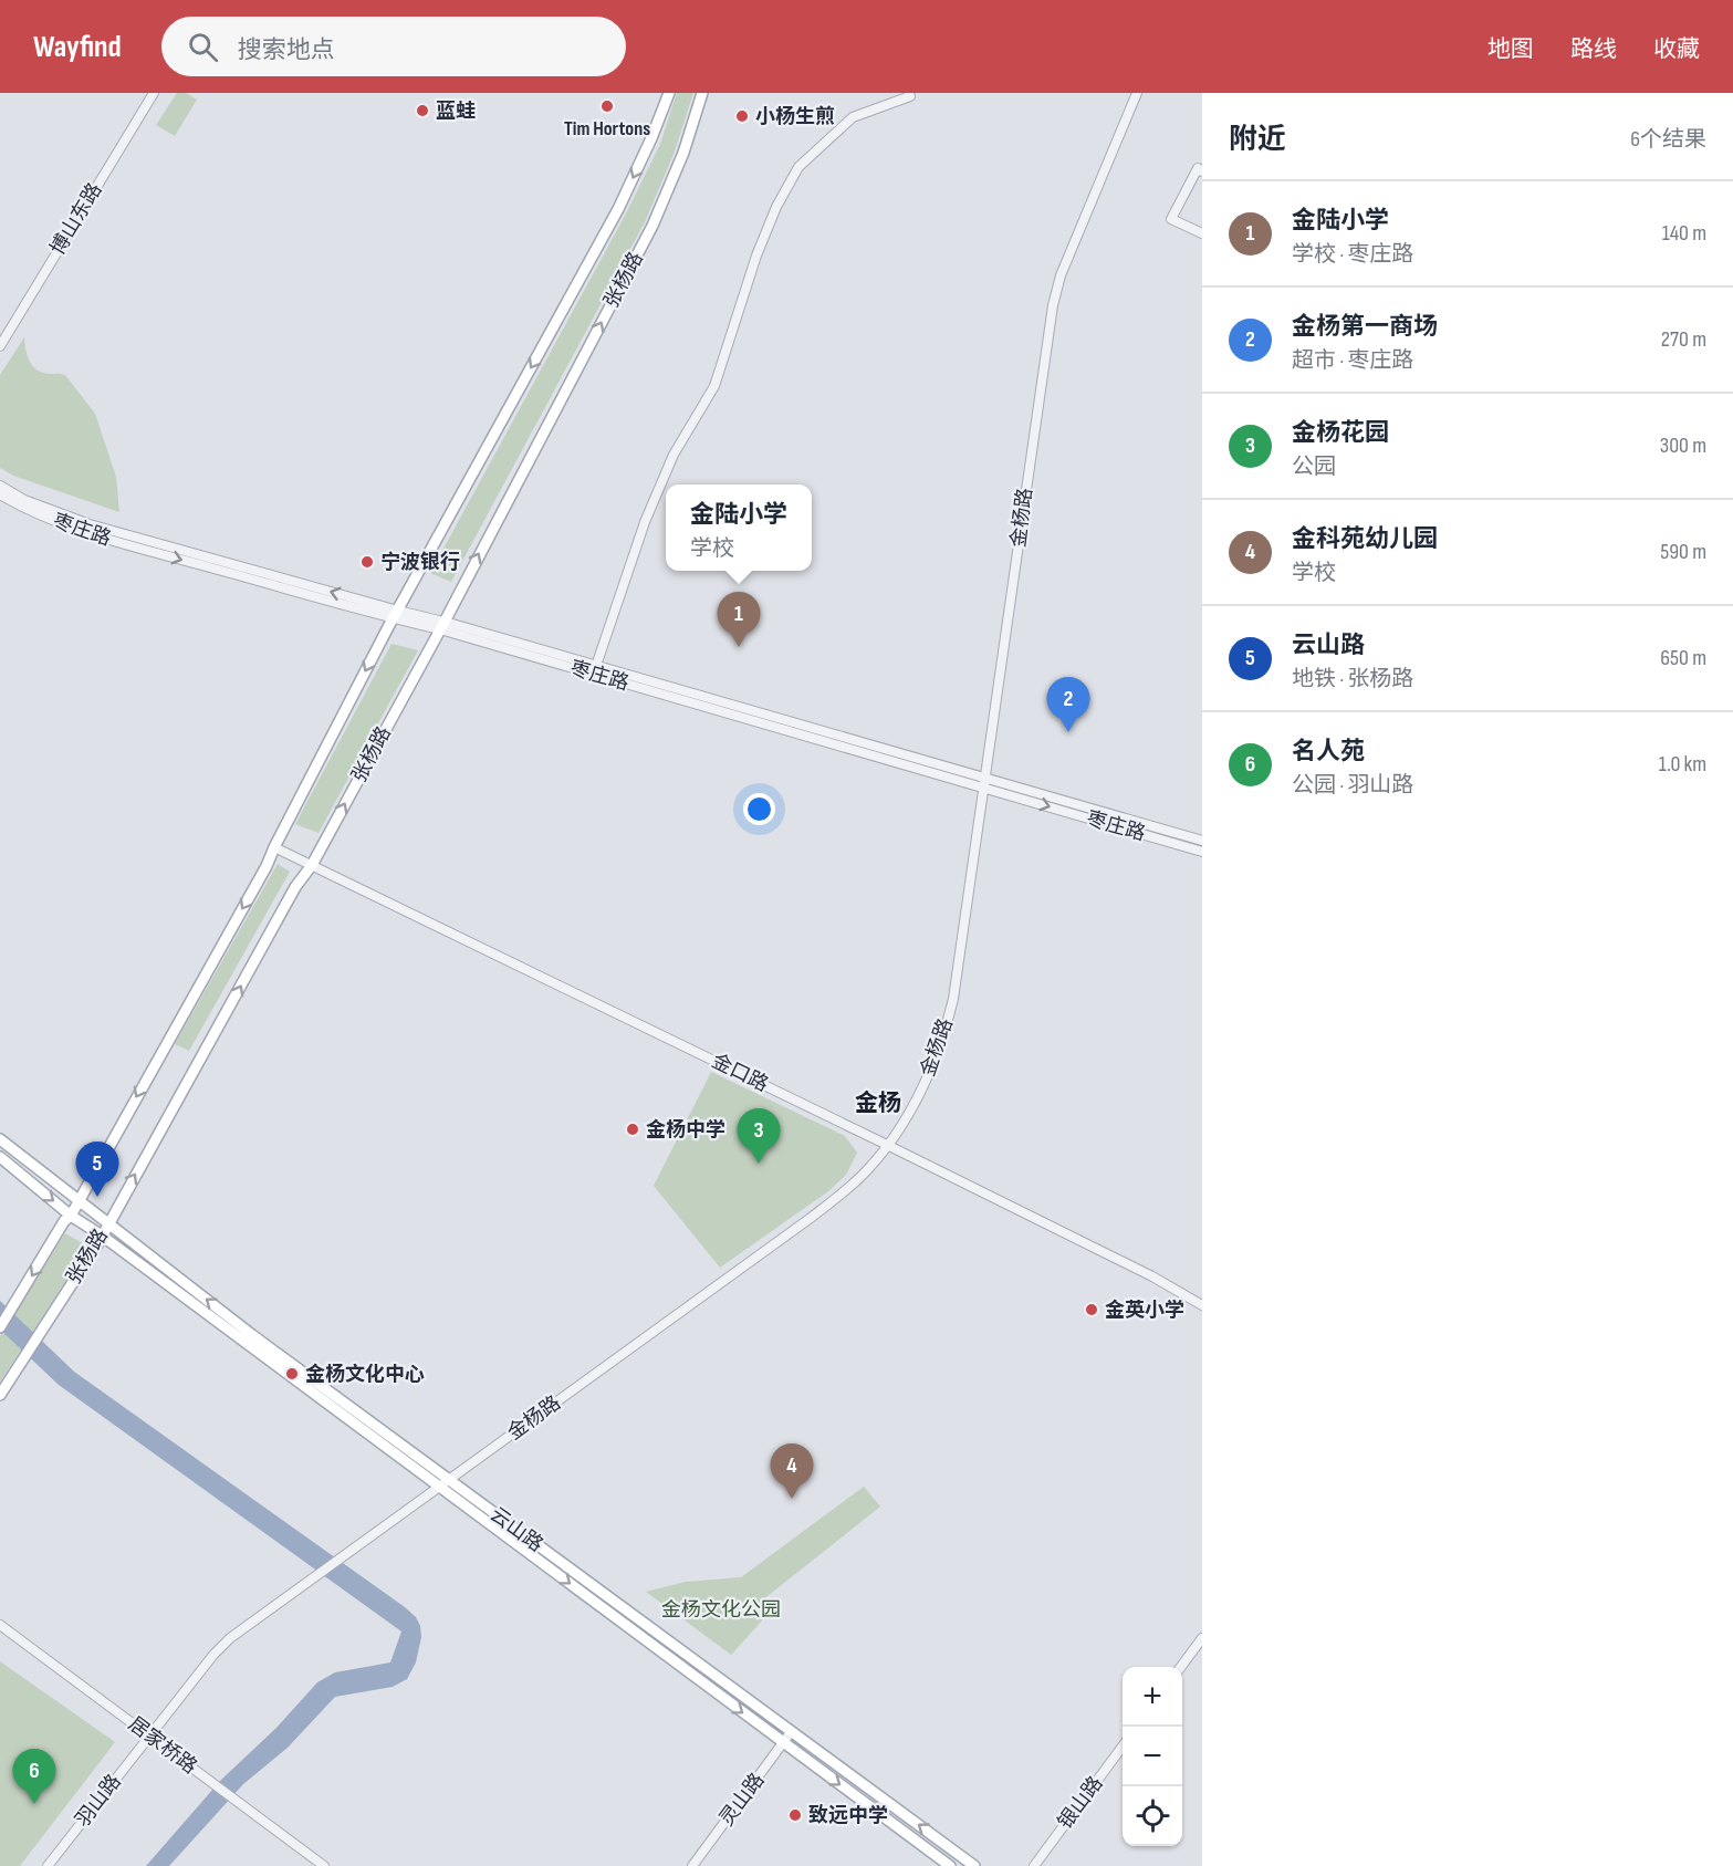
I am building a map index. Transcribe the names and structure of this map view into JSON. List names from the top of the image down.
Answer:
{
  "streets": {
    "main road": ["张杨路", "云山路"],
    "street": [
      "博山东路",
      "金杨路",
      "枣庄路",
      "金口路",
      "居家桥路",
      "灵山路",
      "羽山路",
      "银山路"
    ]
  },
  "crossings": [
    ["张杨路", "枣庄路"],
    ["张杨路", "金口路"],
    ["张杨路", "云山路"],
    ["金杨路", "枣庄路"],
    ["金杨路", "金口路"],
    ["金杨路", "云山路"],
    ["金杨路", "居家桥路"],
    ["金杨路", "羽山路"],
    ["云山路", "灵山路"],
    ["居家桥路", "羽山路"]
  ],
  "districts": ["金杨"],
  "parks": ["金杨文化公园"],
  "places": [
    "Tim Hortons",
    "蓝蛙",
    "小杨生煎",
    "宁波银行",
    "金杨中学",
    "金英小学",
    "金杨文化中心",
    "致远中学"
  ],
  "page": {
    "header": "Wayfind",
    "search": "搜索地点",
    "nav": ["地图", "路线", "收藏"],
    "heading": ["附近", "6个结果"],
    "list": [
      {
        "mark": "1",
        "name": "金陆小学",
        "note": "学校 · 枣庄路",
        "value": "140 m"
      },
      {
        "mark": "2",
        "name": "金杨第一商场",
        "note": "超市 · 枣庄路",
        "value": "270 m"
      },
      {
        "mark": "3",
        "name": "金杨花园",
        "note": "公园",
        "value": "300 m"
      },
      {
        "mark": "4",
        "name": "金科苑幼儿园",
        "note": "学校",
        "value": "590 m"
      },
      {
        "mark": "5",
        "name": "云山路",
        "note": "地铁 · 张杨路",
        "value": "650 m"
      },
      {
        "mark": "6",
        "name": "名人苑",
        "note": "公园 · 羽山路",
        "value": "1.0 km"
      }
    ],
    "popup": ["金陆小学", "学校"],
    "pins": [
      "1",
      "2",
      "3",
      "5",
      "4",
      "6"
    ],
    "map_buttons": ["+", "−"]
  }
}
